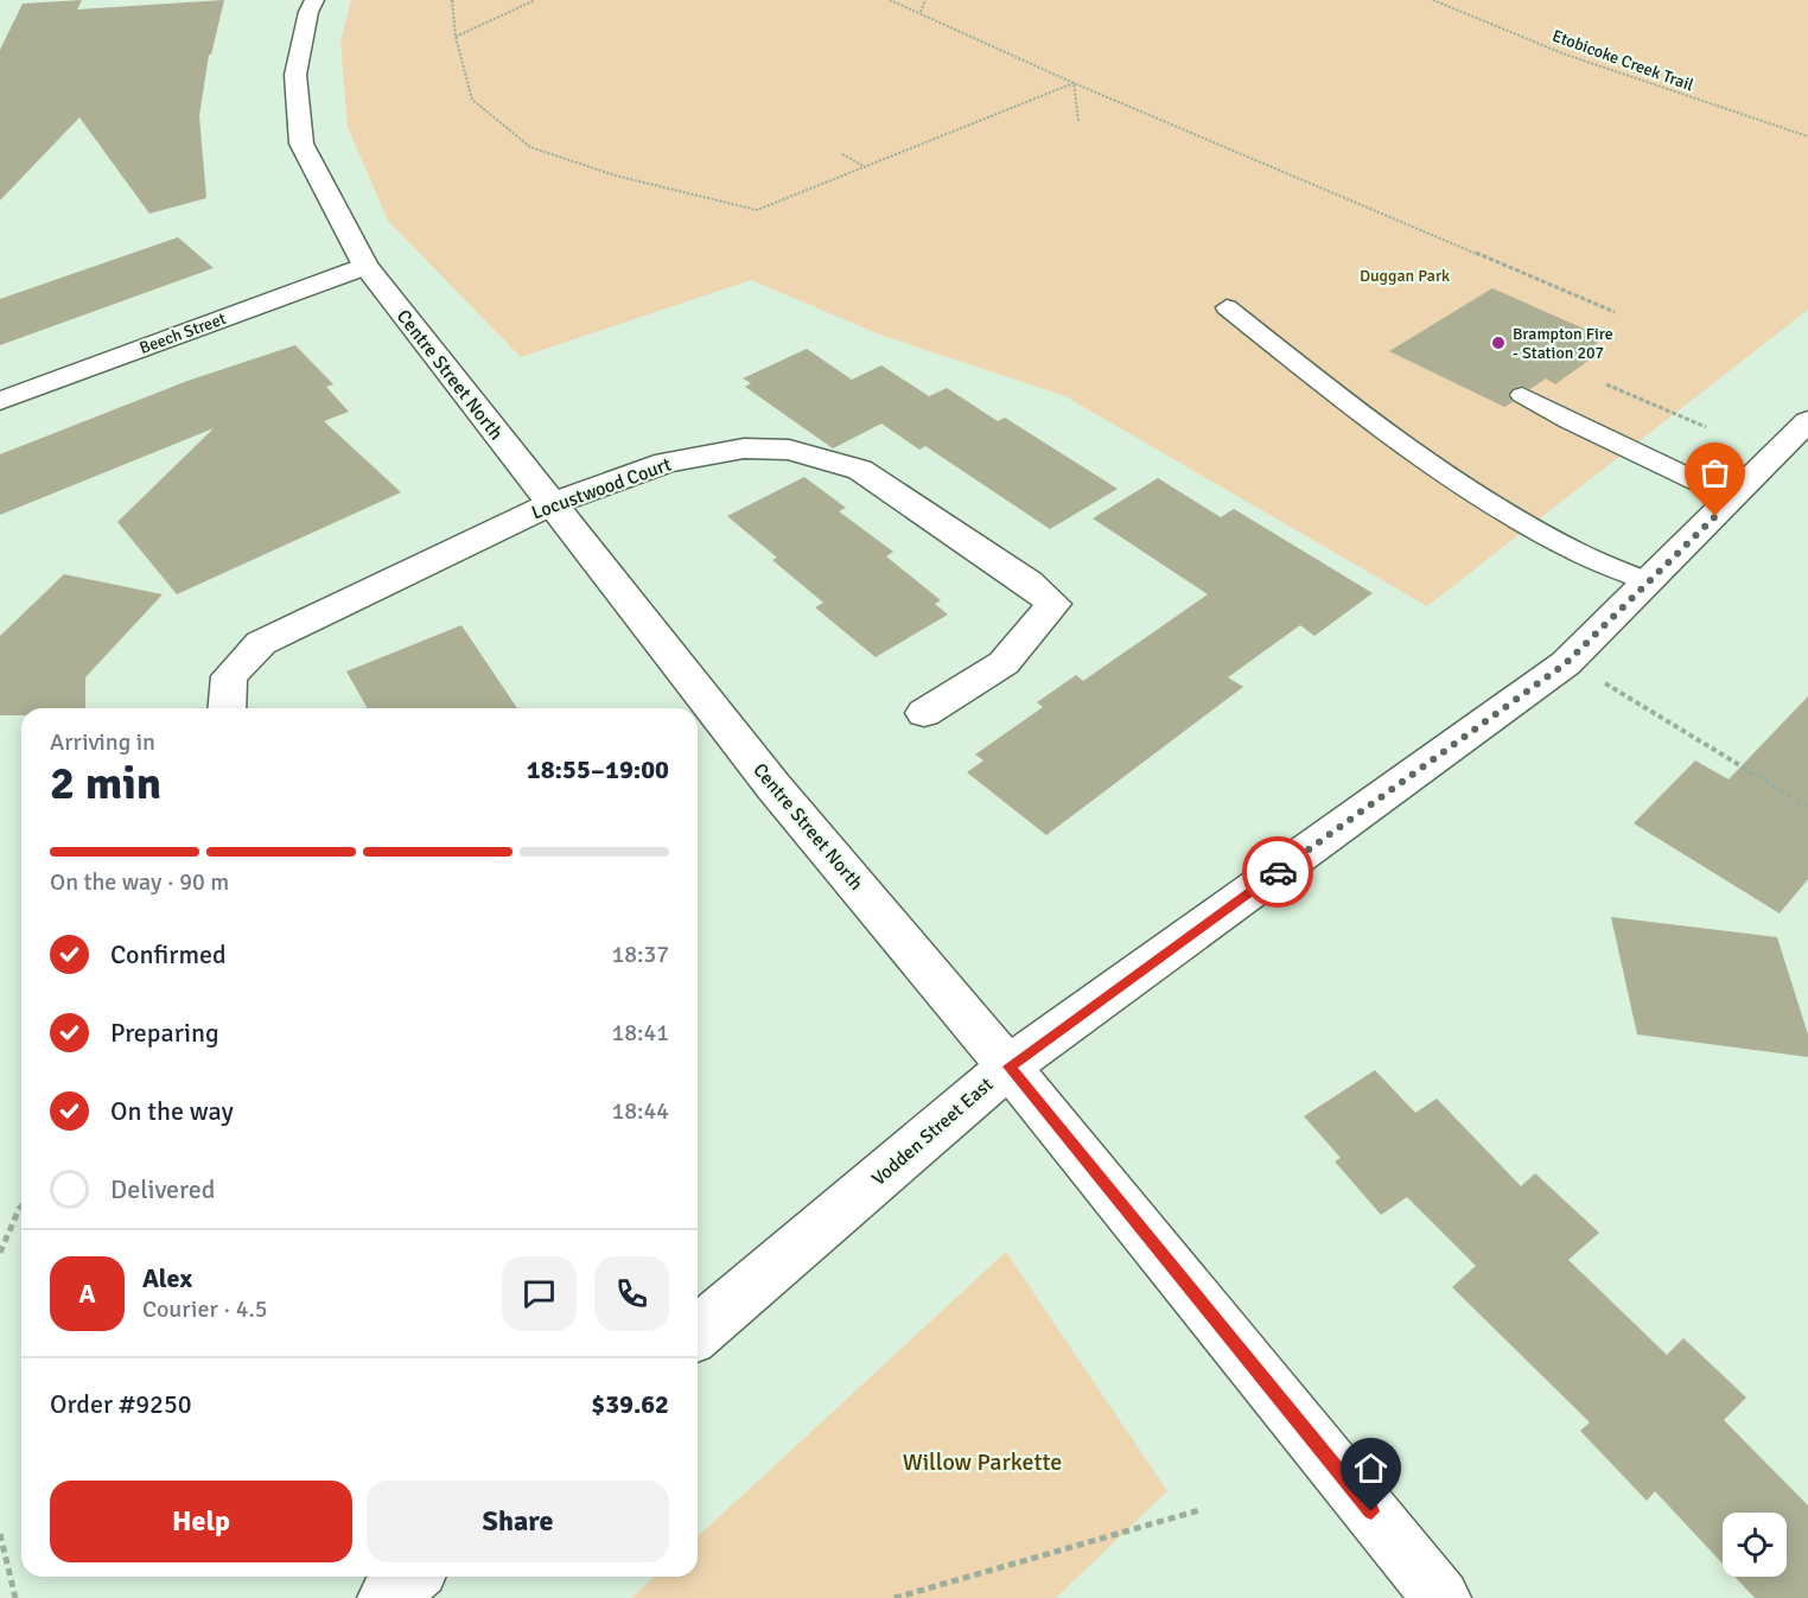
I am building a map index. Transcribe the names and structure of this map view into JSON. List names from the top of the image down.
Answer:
{
  "streets": {
    "street": [
      "Beech Street",
      "Centre Street North",
      "Locustwood Court",
      "Vodden Street East"
    ],
    "path": ["Etobicoke Creek Trail"]
  },
  "crossings": [
    ["Beech Street", "Centre Street North"],
    ["Centre Street North", "Locustwood Court"],
    ["Centre Street North", "Vodden Street East"]
  ],
  "parks": ["Duggan Park", "Willow Parkette"],
  "places": ["Brampton Fire - Station 207"],
  "page": {
    "heading": ["2 min", "Arriving in", "18:55–19:00"],
    "panel": [
      "Alex",
      "Courier · 4.5",
      "Order #9250",
      "$39.62"
    ],
    "bar": "On the way · 90 m",
    "list": [
      ["Confirmed", "18:37"],
      ["Preparing", "18:41"],
      ["On the way", "18:44"],
      "Delivered"
    ],
    "round": "A",
    "buttons": ["Help", "Share"]
  }
}
